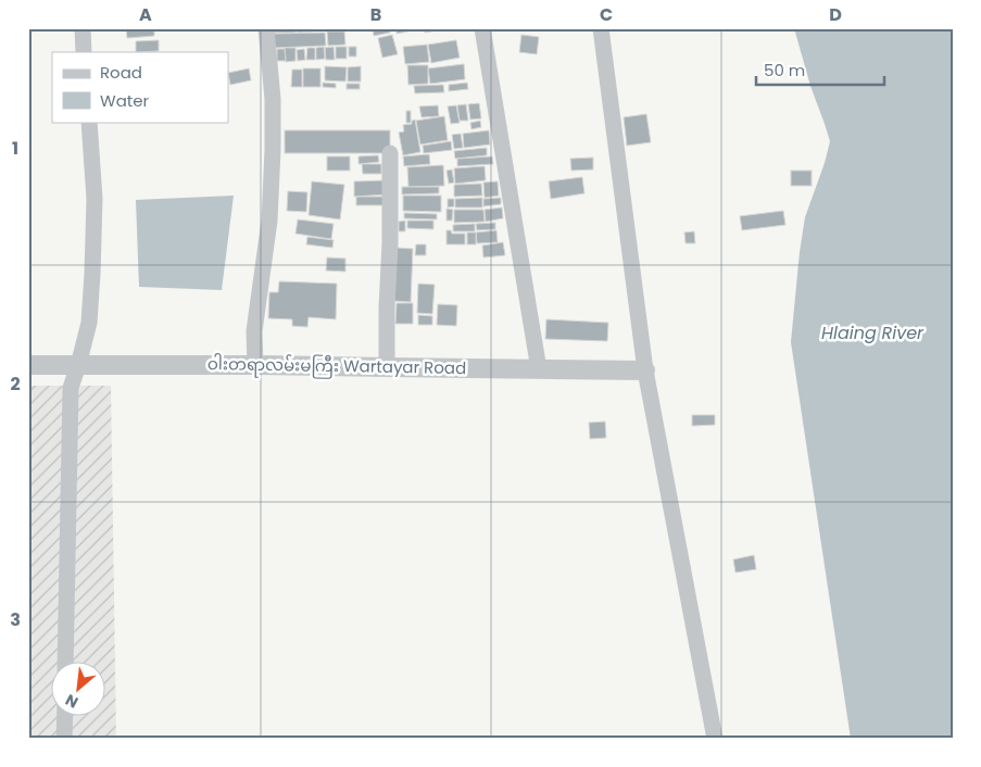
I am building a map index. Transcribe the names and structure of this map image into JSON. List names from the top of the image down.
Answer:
{
  "streets": {
    "street": ["ဝါးတရာလမ်းမကြီး Wartayar Road"]
  },
  "water": ["Hlaing River"],
  "legend": ["Road", "Water"],
  "scale_bar": "50 m",
  "north": "bottom left",
  "grid": {
    "columns": [
      "A",
      "B",
      "C",
      "D"
    ],
    "rows": ["1", "2", "3"]
  }
}
